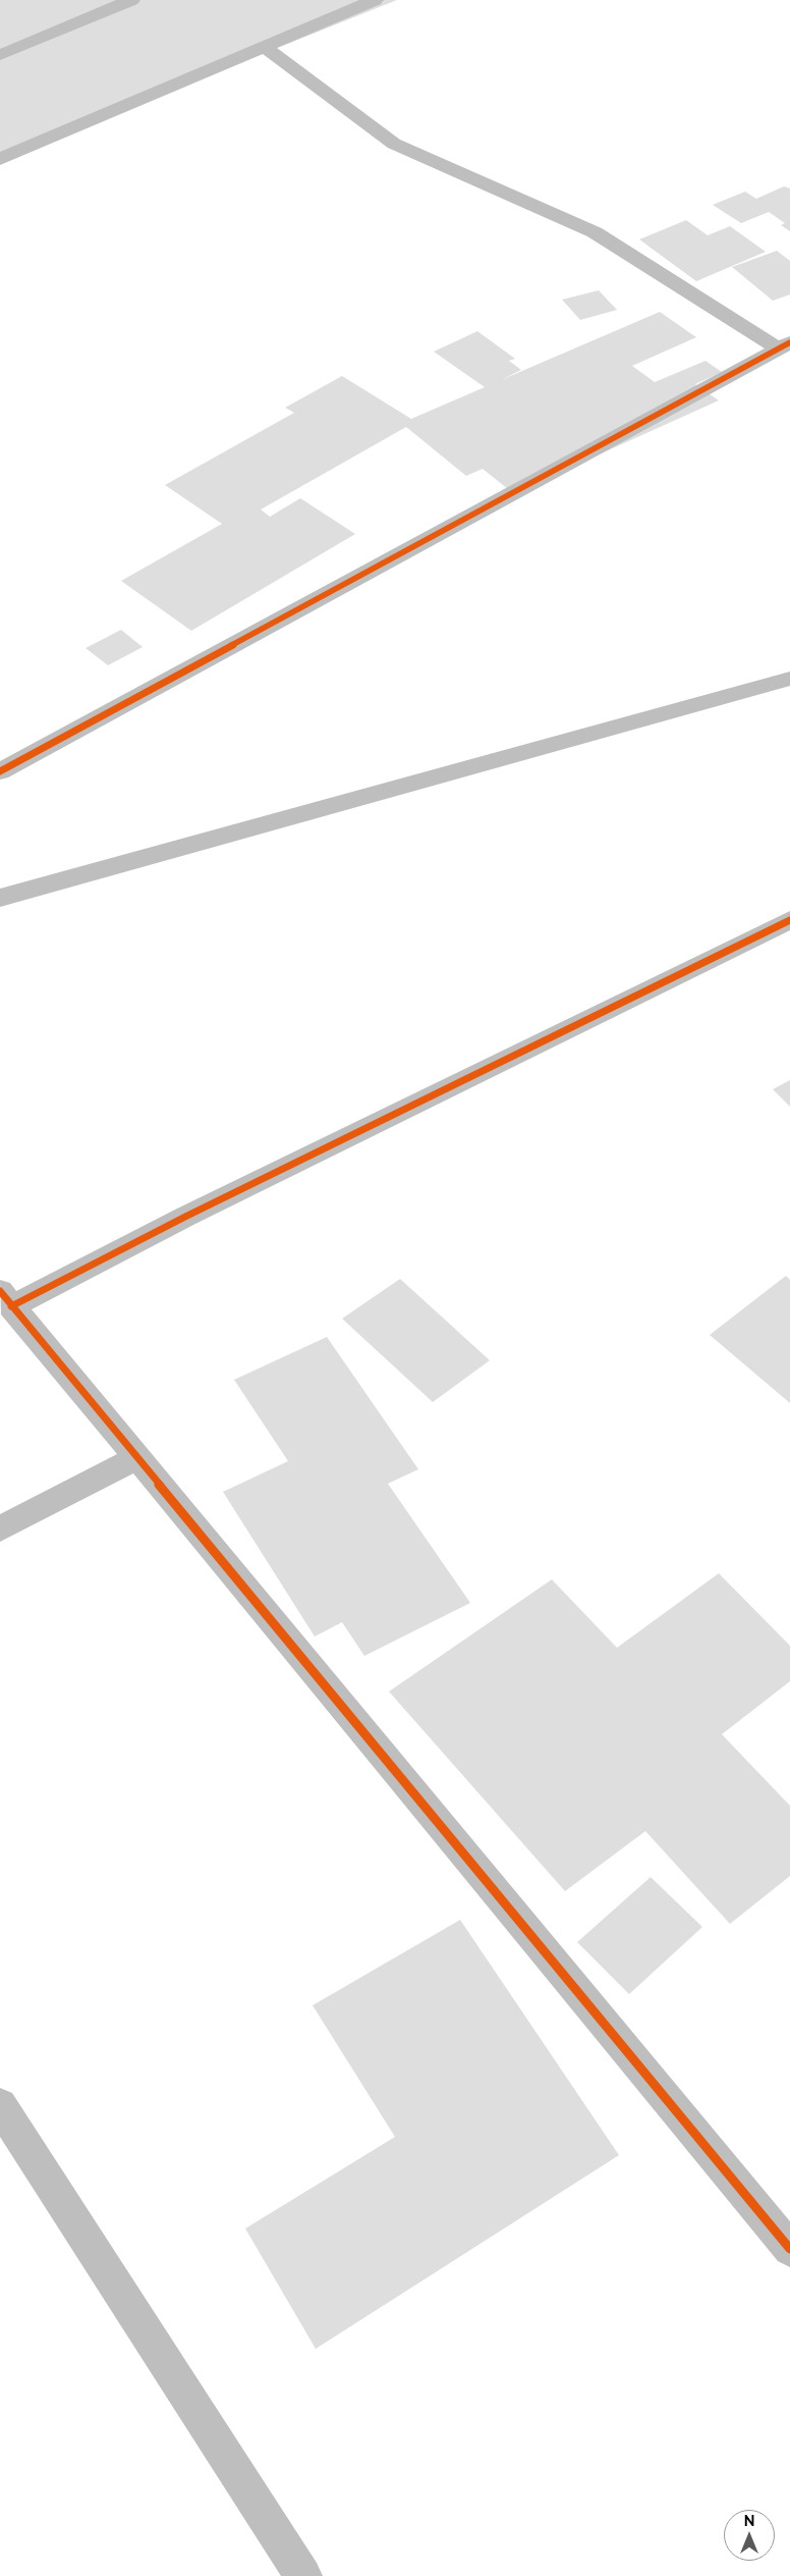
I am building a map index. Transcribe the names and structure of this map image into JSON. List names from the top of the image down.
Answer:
{
  "north": "top"
}
